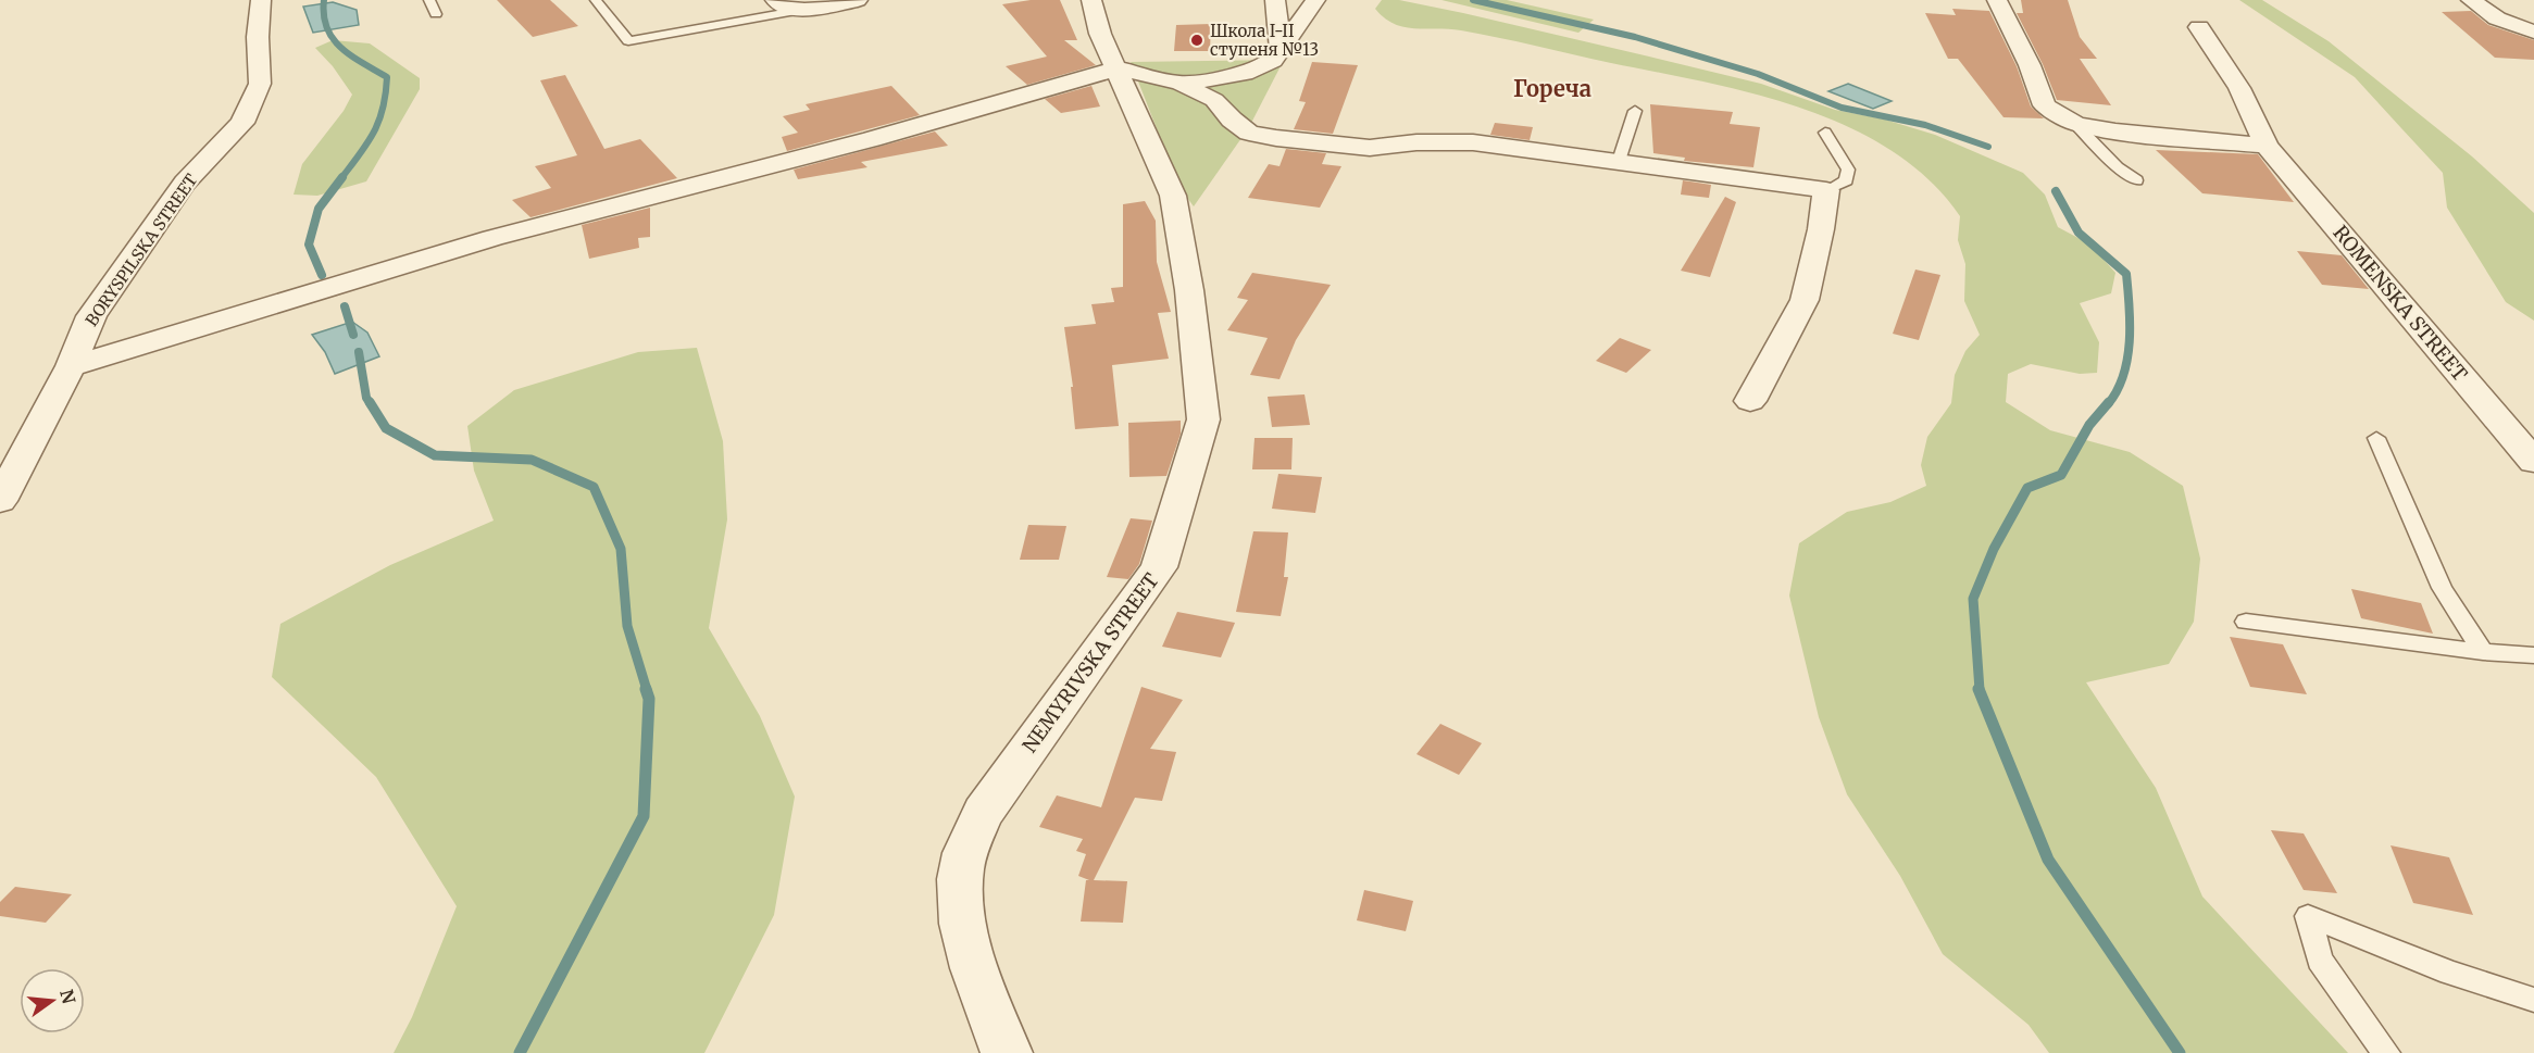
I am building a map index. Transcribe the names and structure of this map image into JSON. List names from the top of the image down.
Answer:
{
  "streets": {
    "street": ["BORYSPILSKA STREET", "ROMENSKA STREET", "NEMYRIVSKA STREET"]
  },
  "districts": ["Гореча"],
  "places": ["Школа I-II ступеня №13"],
  "north": "right"
}
